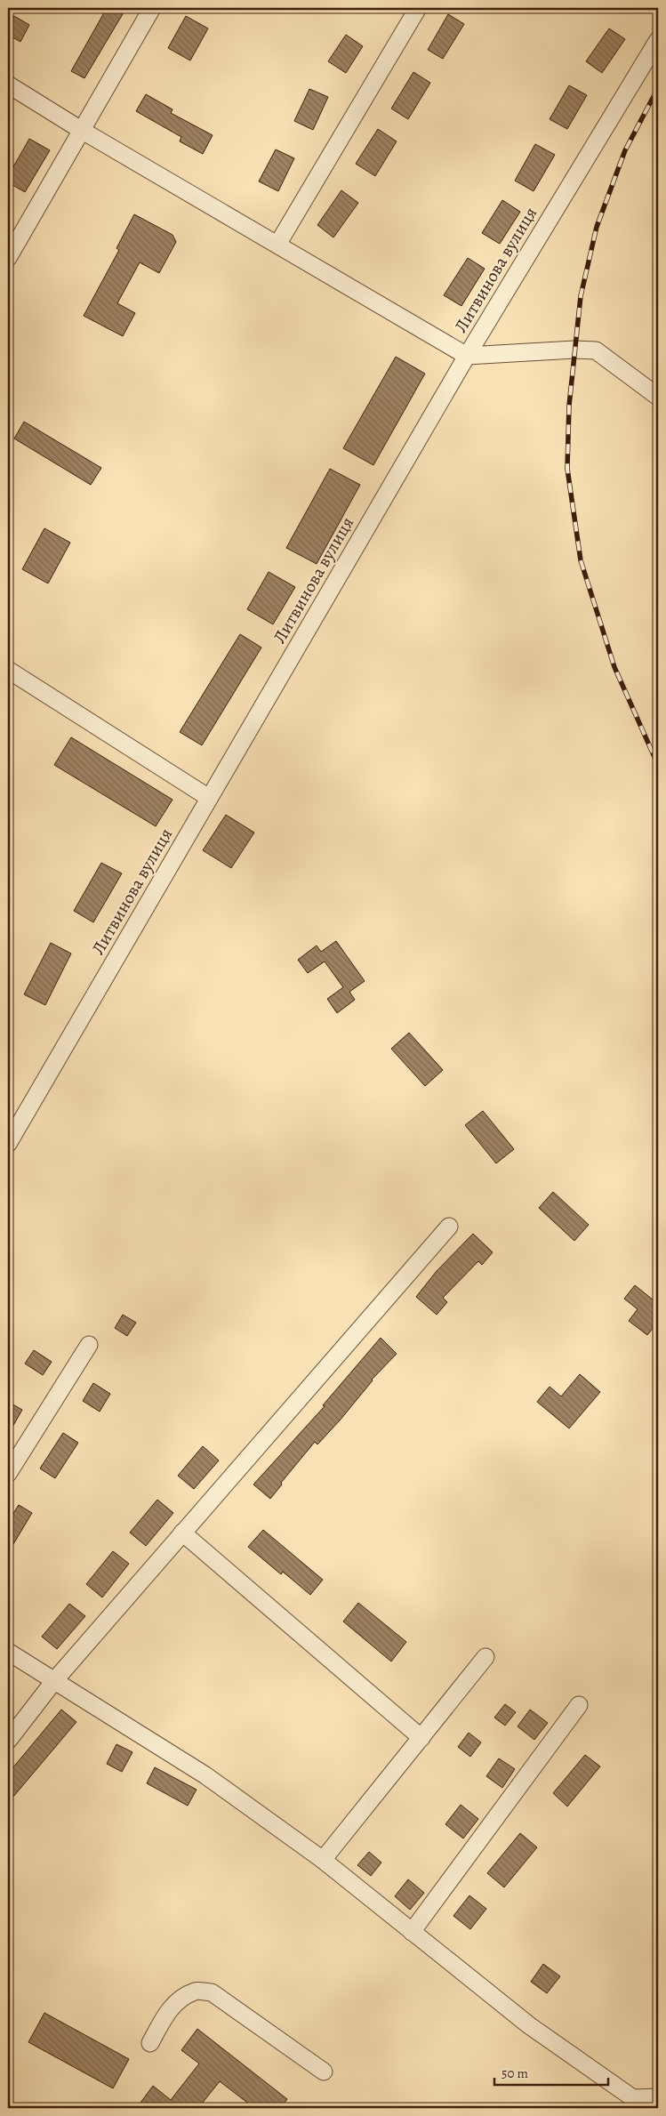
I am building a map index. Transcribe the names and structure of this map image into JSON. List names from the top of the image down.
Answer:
{
  "streets": {
    "street": ["Литвинова вулиця"]
  },
  "scale_bar": "50 m"
}
